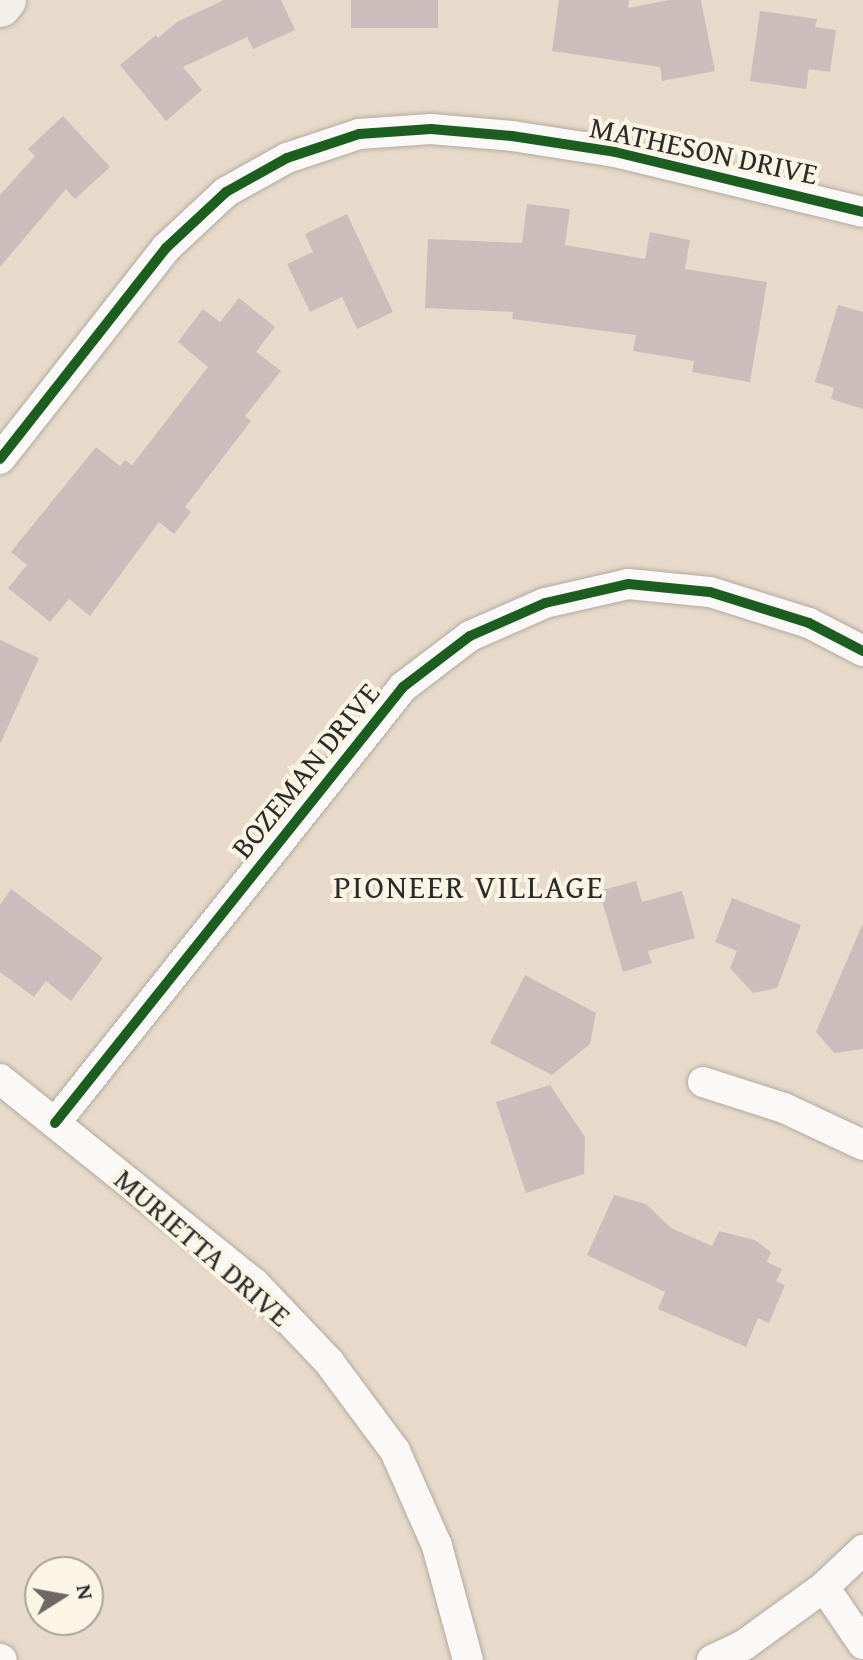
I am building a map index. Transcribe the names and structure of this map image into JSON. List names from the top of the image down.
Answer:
{
  "streets": {
    "street": ["MATHESON DRIVE", "BOZEMAN DRIVE", "MURIETTA DRIVE"]
  },
  "crossings": [
    ["BOZEMAN DRIVE", "MURIETTA DRIVE"]
  ],
  "districts": ["PIONEER VILLAGE"],
  "north": "right"
}
